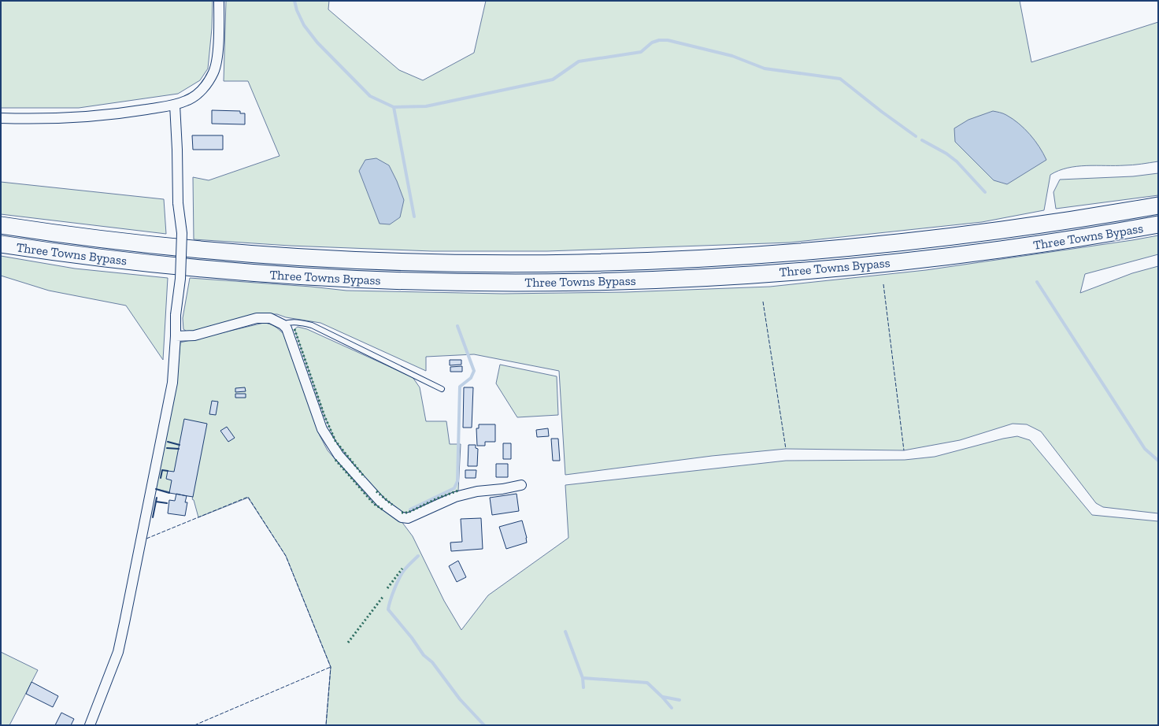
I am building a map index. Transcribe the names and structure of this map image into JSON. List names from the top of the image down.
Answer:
{
  "streets": {
    "highway": ["Three Towns Bypass"]
  }
}
